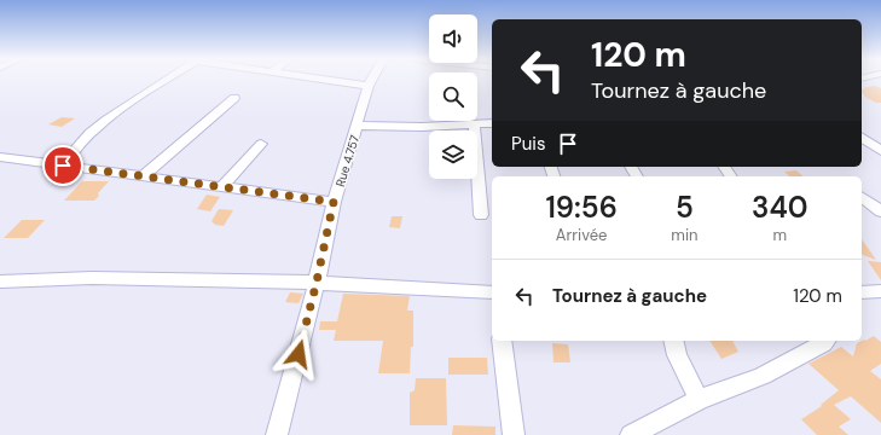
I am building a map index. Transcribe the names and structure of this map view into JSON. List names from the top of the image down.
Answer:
{
  "streets": {
    "street": ["Rue 4.757"]
  },
  "page": {
    "turn": ["120 m", "Tournez à gauche"],
    "then": "Puis",
    "eta": [
      "19:56",
      "Arrivée",
      "5",
      "min",
      "340",
      "m"
    ],
    "list": [
      {
        "name": "Tournez à gauche",
        "value": "120 m"
      }
    ]
  }
}
